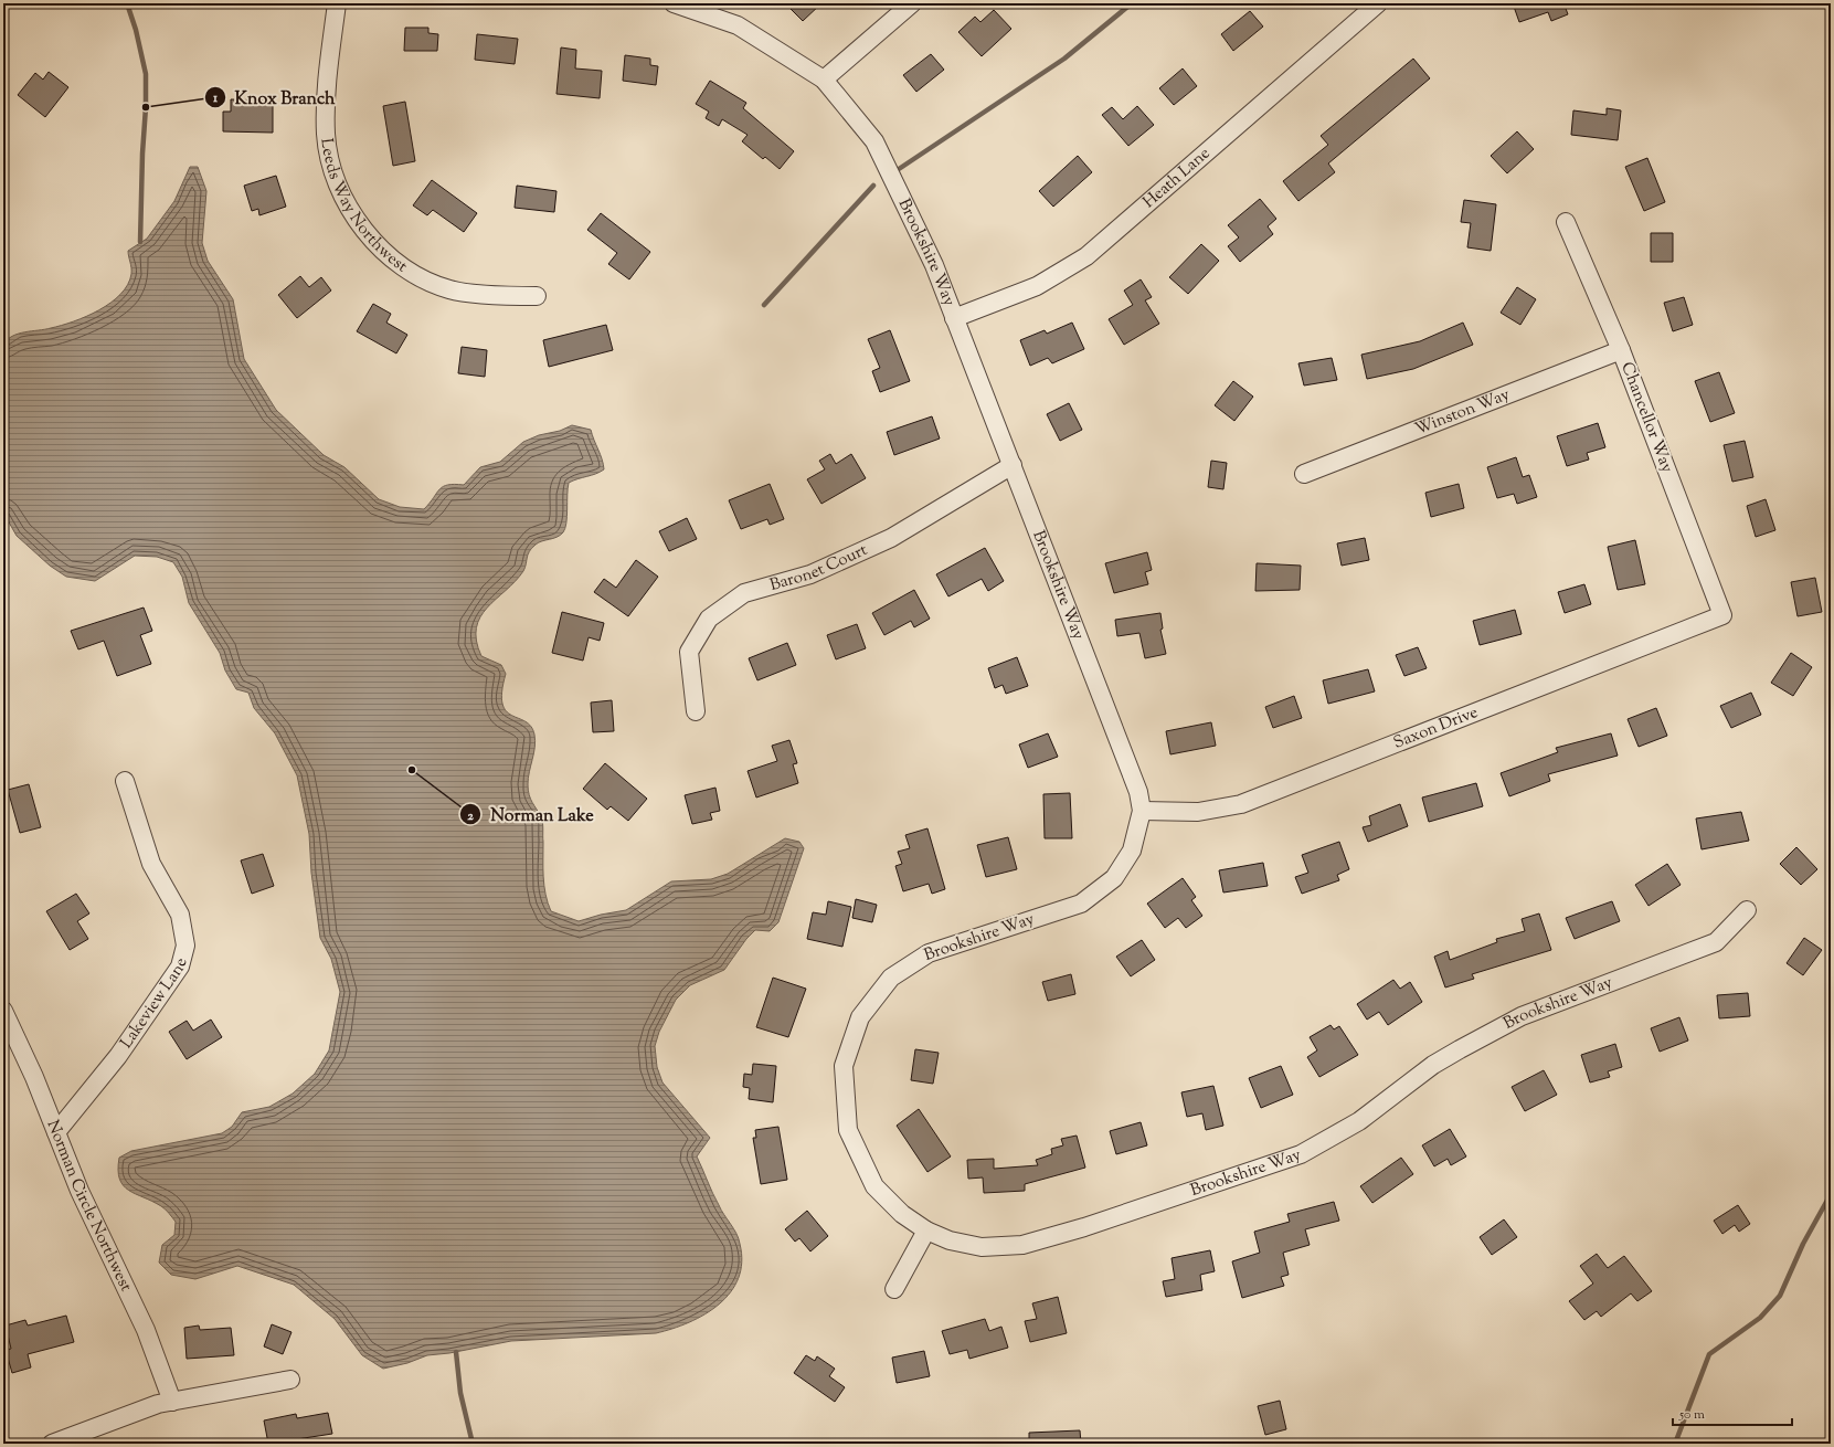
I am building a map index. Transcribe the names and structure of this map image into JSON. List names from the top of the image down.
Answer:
{
  "streets": {
    "street": [
      "Heath Lane",
      "Leeds Way Northwest",
      "Brookshire Way",
      "Winston Way",
      "Chancellor Way",
      "Baronet Court",
      "Saxon Drive",
      "Lakeview Lane",
      "Norman Circle Northwest"
    ]
  },
  "crossings": [
    ["Heath Lane", "Brookshire Way"],
    ["Brookshire Way", "Baronet Court"],
    ["Brookshire Way", "Saxon Drive"],
    ["Winston Way", "Chancellor Way"],
    ["Chancellor Way", "Saxon Drive"],
    ["Lakeview Lane", "Norman Circle Northwest"]
  ],
  "places": ["Knox Branch", "Norman Lake"],
  "scale_bar": "50 m"
}
